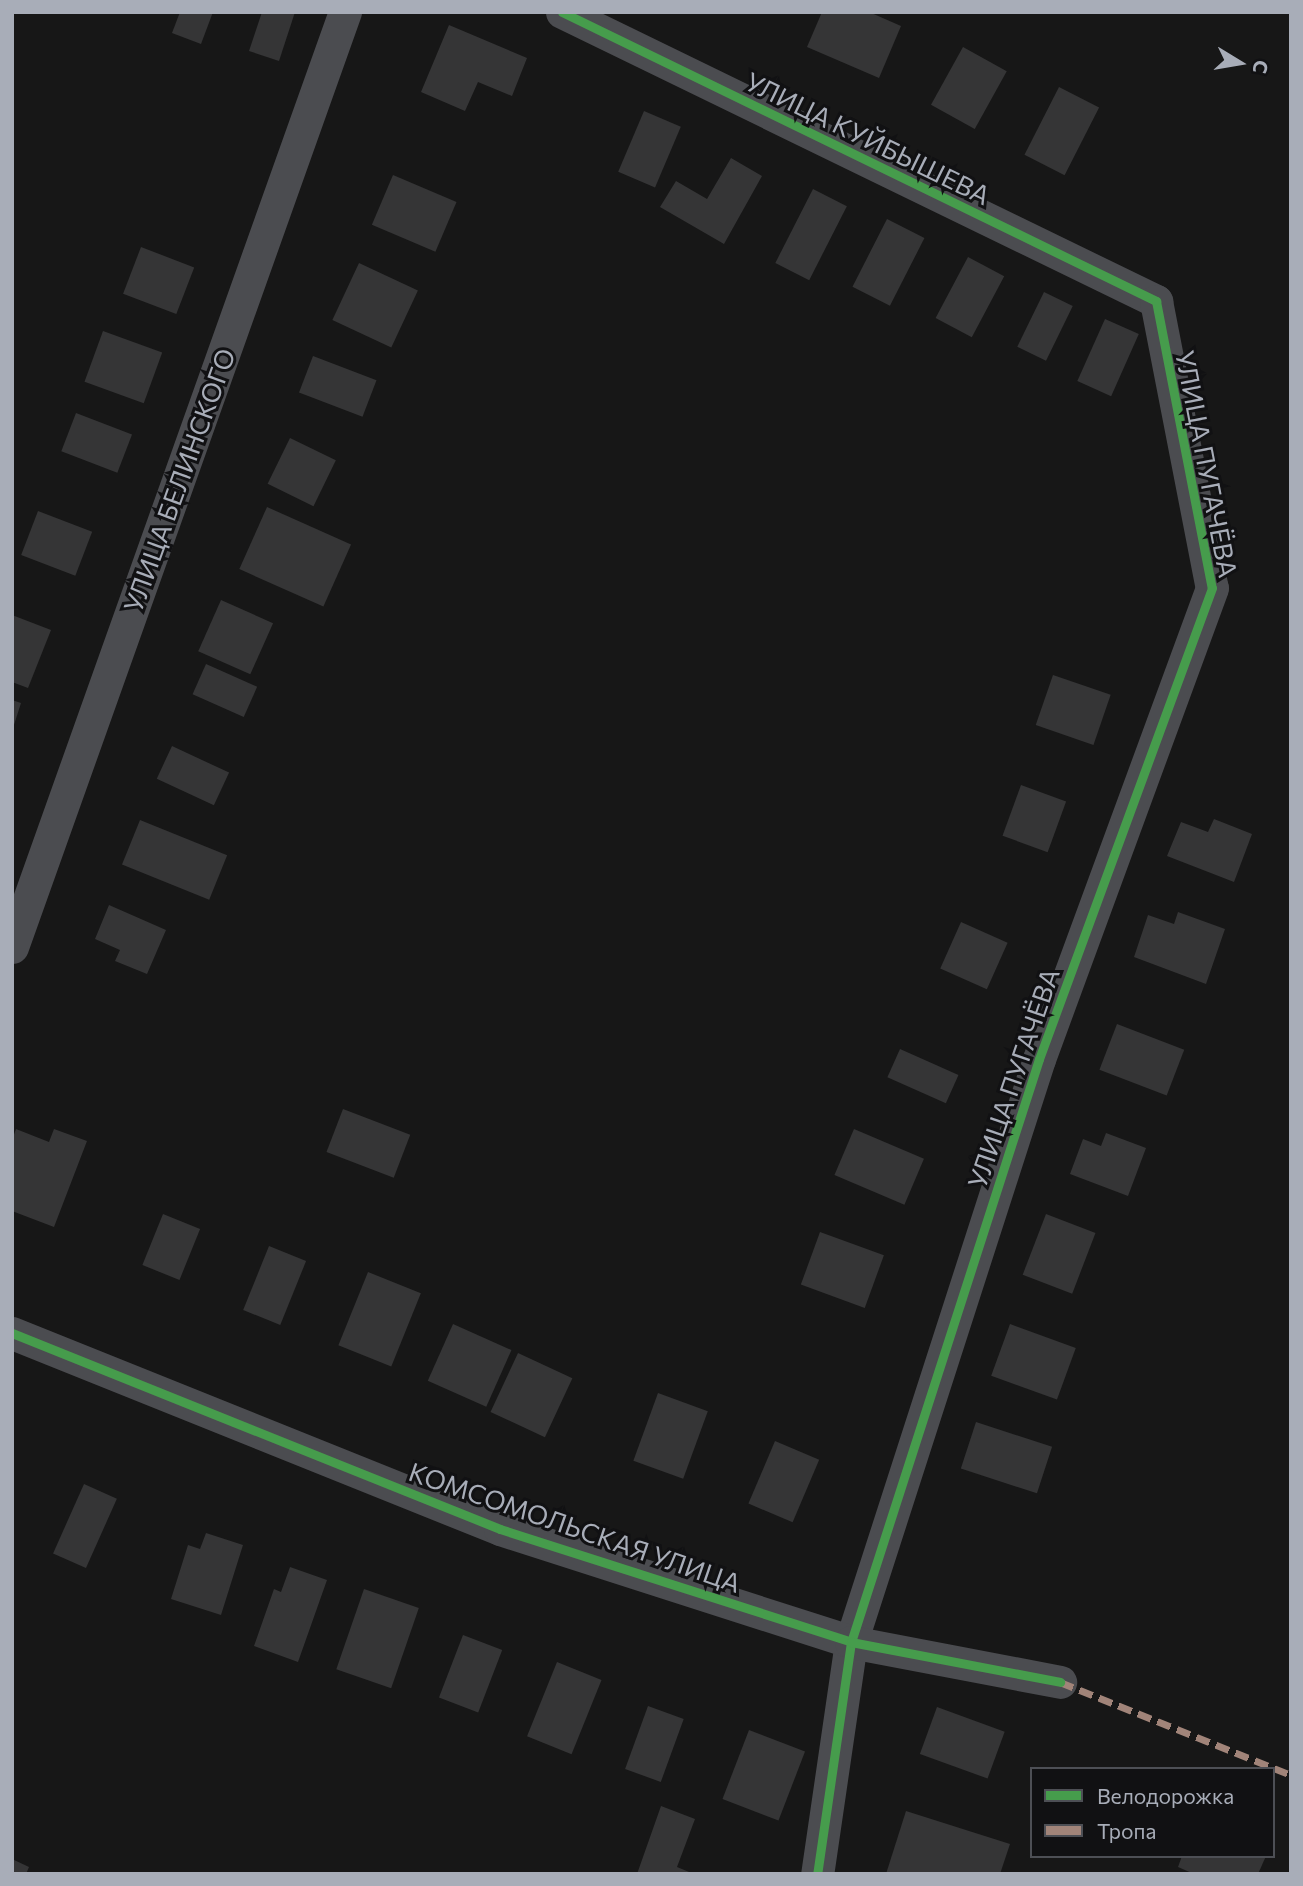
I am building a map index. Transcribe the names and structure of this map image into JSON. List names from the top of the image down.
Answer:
{
  "streets": {
    "street": [
      "УЛИЦА КУЙБЫШЕВА",
      "УЛИЦА ПУГАЧЁВА",
      "УЛИЦА БЕЛИНСКОГО",
      "КОМСОМОЛЬСКАЯ УЛИЦА"
    ]
  },
  "crossings": [
    ["УЛИЦА КУЙБЫШЕВА", "УЛИЦА ПУГАЧЁВА"],
    ["УЛИЦА ПУГАЧЁВА", "КОМСОМОЛЬСКАЯ УЛИЦА"]
  ],
  "legend": ["Велодорожка", "Тропа"],
  "north": "right"
}
